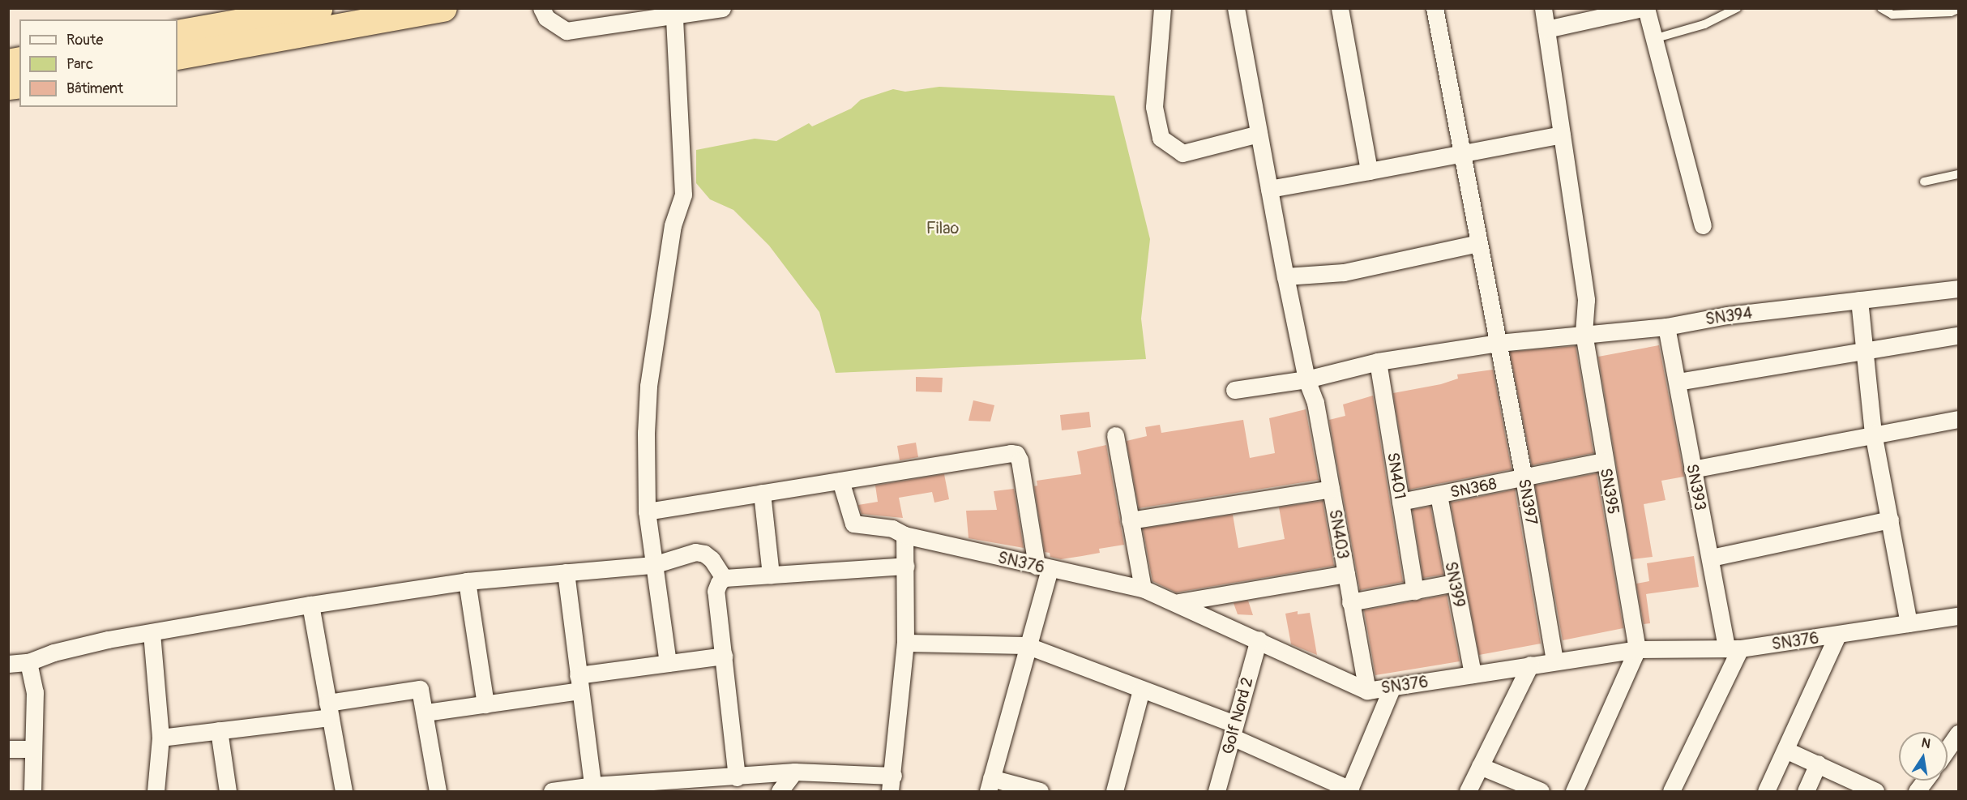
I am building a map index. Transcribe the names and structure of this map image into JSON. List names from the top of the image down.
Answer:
{
  "streets": {
    "street": [
      "SN394",
      "SN401",
      "SN393",
      "SN368",
      "SN395",
      "SN397",
      "SN403",
      "SN376",
      "SN399",
      "Golf Nord 2"
    ]
  },
  "crossings": [
    ["SN394", "SN401"],
    ["SN394", "SN393"],
    ["SN394", "SN395"],
    ["SN394", "SN397"],
    ["SN394", "SN403"],
    ["SN401", "SN368"],
    ["SN393", "SN376"],
    ["SN368", "SN395"],
    ["SN368", "SN397"],
    ["SN368", "SN399"],
    ["SN395", "SN376"],
    ["SN397", "SN376"],
    ["SN403", "SN376"],
    ["SN376", "SN399"],
    ["SN376", "Golf Nord 2"]
  ],
  "parks": ["Filao"],
  "legend": ["Route", "Parc", "Bâtiment"],
  "north": "top"
}
